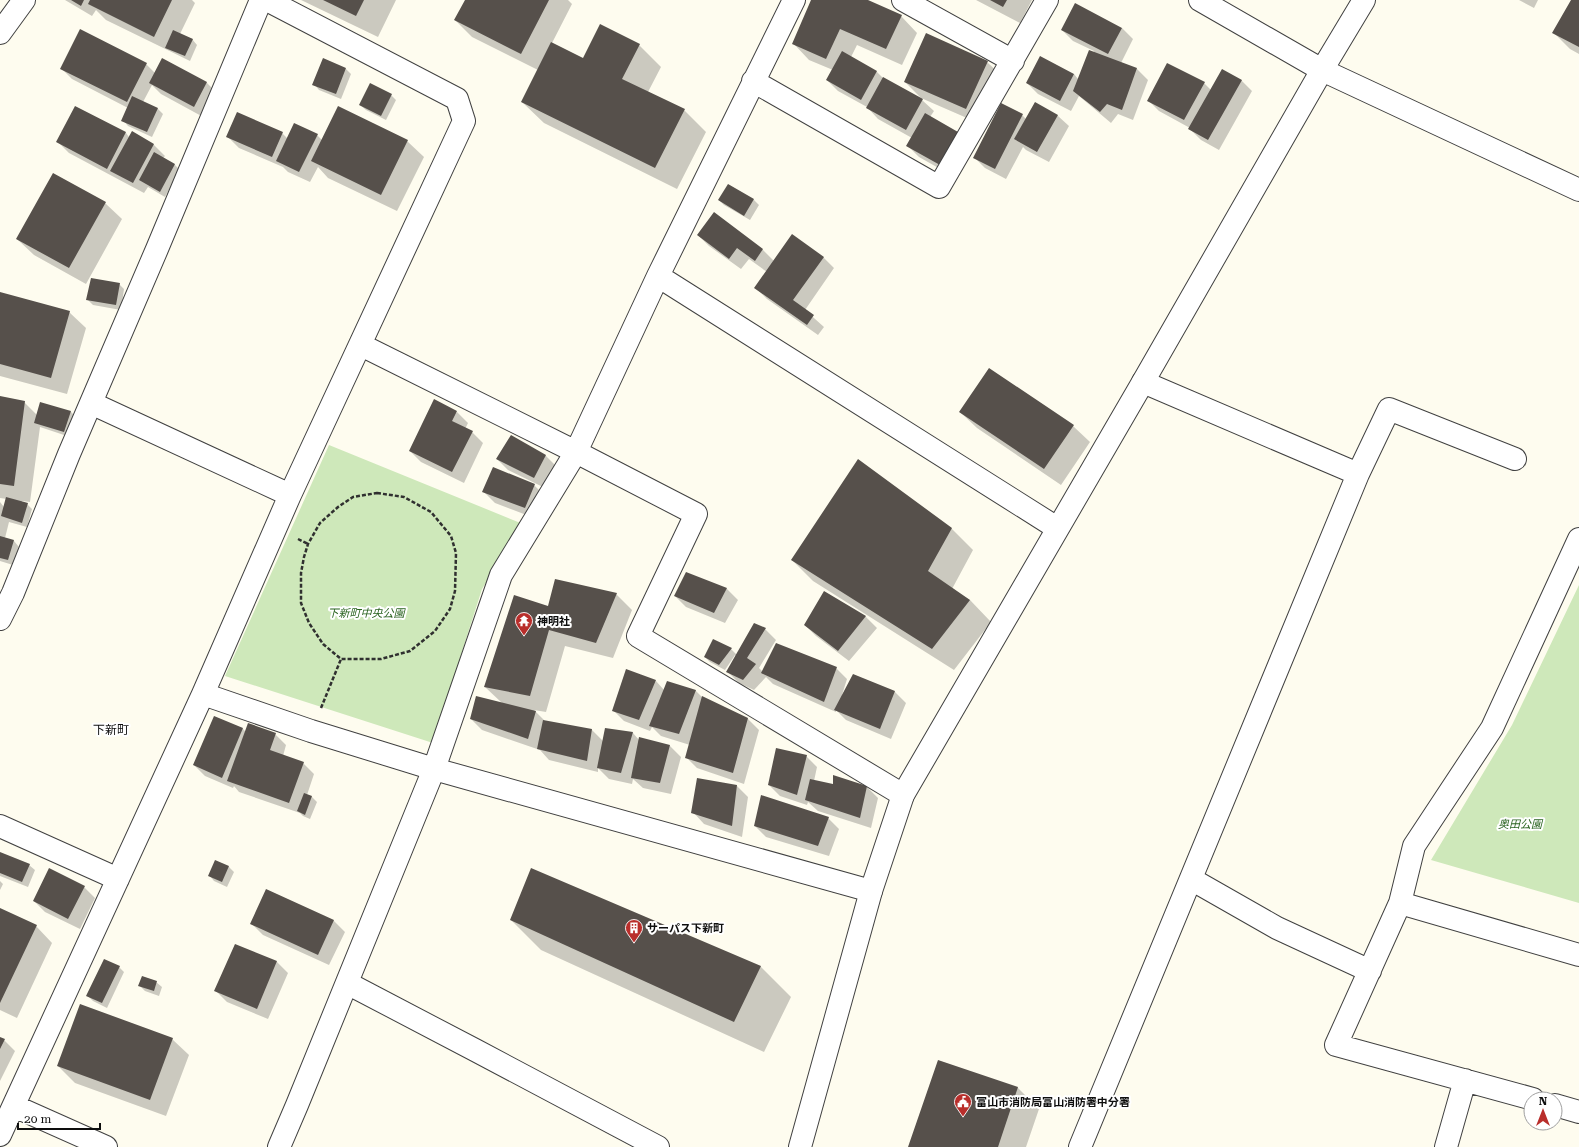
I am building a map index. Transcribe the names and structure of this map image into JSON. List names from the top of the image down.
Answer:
{
  "districts": ["下新町"],
  "parks": ["下新町中央公園", "奥田公園"],
  "places": {
    "temple": ["神明社"],
    "building": ["サーパス下新町"],
    "public building": ["富山市消防局富山消防署中分署"]
  },
  "scale_bar": "20 m",
  "north": "top"
}
